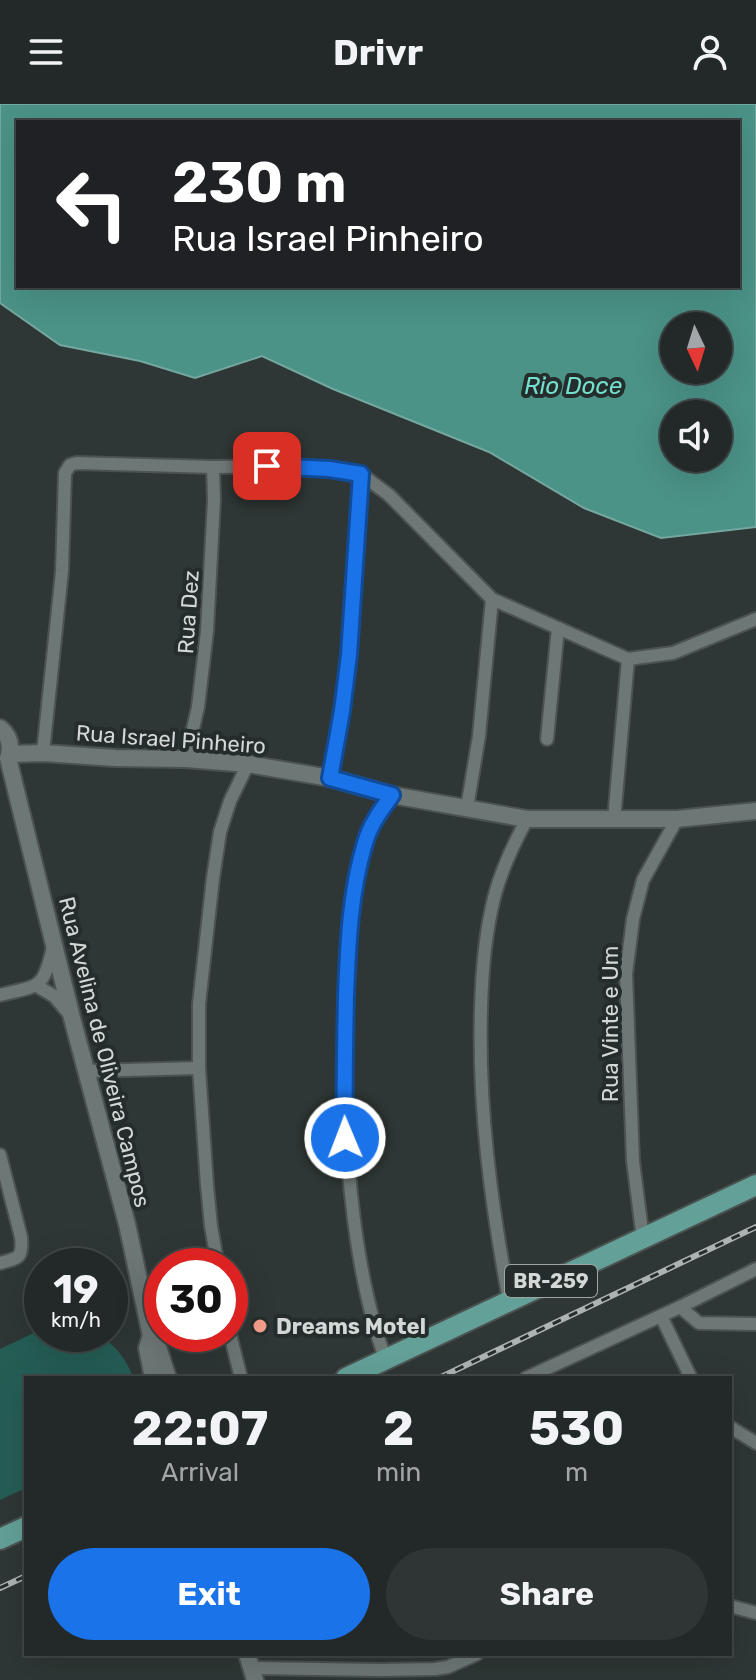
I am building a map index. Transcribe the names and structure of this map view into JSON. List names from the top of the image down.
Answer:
{
  "streets": {
    "main road": ["BR-259"],
    "street": [
      "Rua Dez",
      "Rua Israel Pinheiro",
      "Rua Vinte e Um",
      "Rua Avelina de Oliveira Campos"
    ]
  },
  "crossings": [
    ["Rua Dez", "Rua Israel Pinheiro"],
    ["Rua Israel Pinheiro", "Rua Vinte e Um"],
    ["Rua Israel Pinheiro", "Rua Avelina de Oliveira Campos"],
    ["Rua Vinte e Um", "BR-259"]
  ],
  "water": ["Rio Doce"],
  "places": ["Dreams Motel"],
  "north": "bottom",
  "page": {
    "header": "Drivr",
    "turn": ["230 m", "Rua Israel Pinheiro"],
    "speed": "19 km/h",
    "limit": "30",
    "eta": [
      "22:07",
      "Arrival",
      "2",
      "min",
      "530",
      "m"
    ],
    "buttons": ["Exit", "Share"]
  }
}
